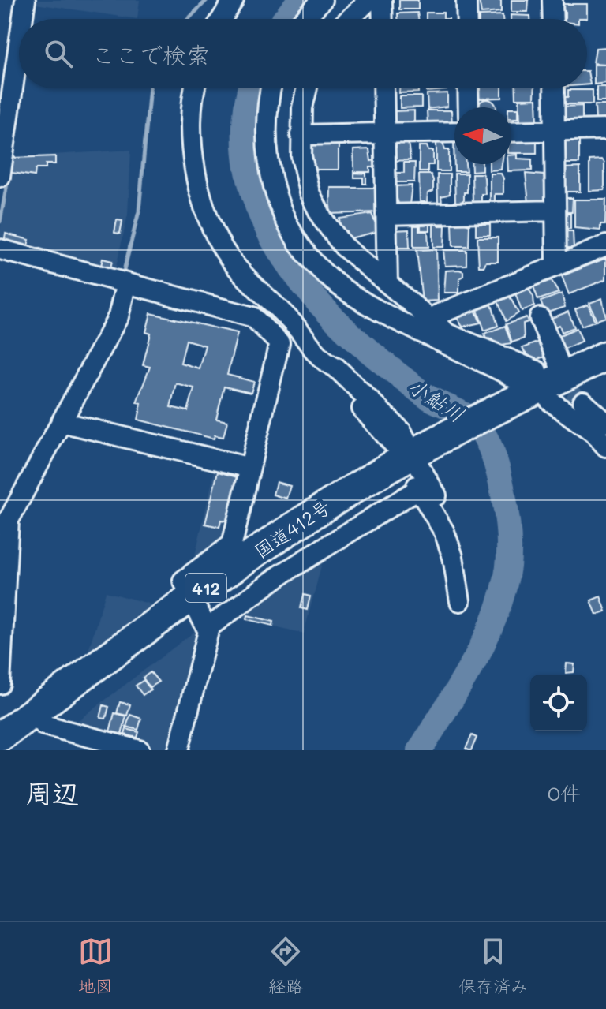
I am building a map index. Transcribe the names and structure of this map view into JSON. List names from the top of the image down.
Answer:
{
  "streets": {
    "highway": ["国道412号", "412"]
  },
  "water": ["小鮎川"],
  "north": "left",
  "page": {
    "search": "ここで検索",
    "heading": ["周辺", "0件"],
    "nav": ["地図", "経路", "保存済み"]
  }
}
